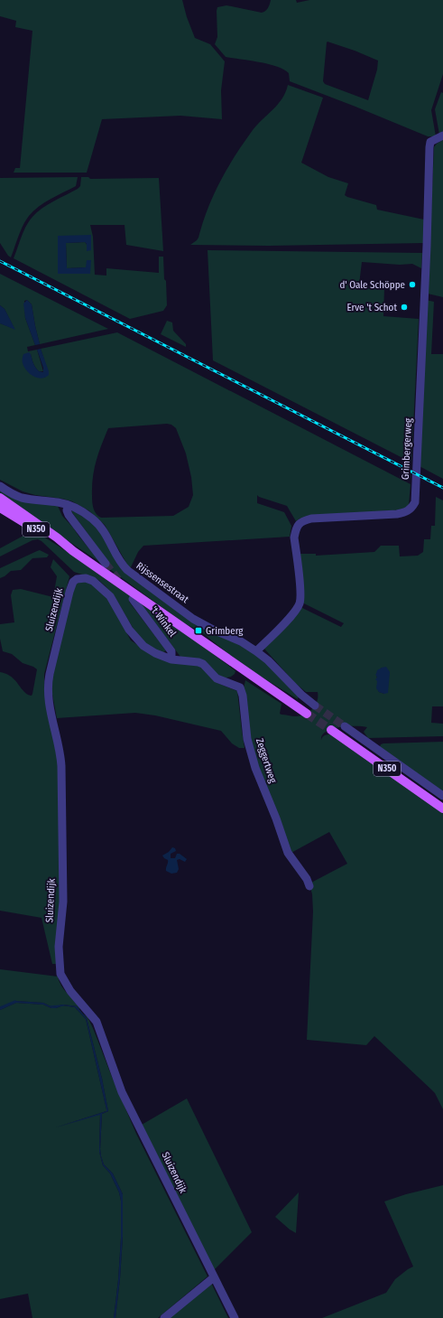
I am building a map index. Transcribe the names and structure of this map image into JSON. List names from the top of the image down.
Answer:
{
  "streets": {
    "main road": ["N350"],
    "street": [
      "Grimbergerweg",
      "Rijssensestraat",
      "Sluizendijk",
      "'t Winkel",
      "Zeggertweg"
    ]
  },
  "crossings": [
    ["Grimbergerweg", "Rijssensestraat"],
    ["Sluizendijk", "'t Winkel"],
    ["Sluizendijk", "Zeggertweg"],
    ["'t Winkel", "Zeggertweg"]
  ],
  "places": {
    "other": ["d' Oale Schöppe", "Erve 't Schot"],
    "transit": ["Grimberg"]
  }
}
